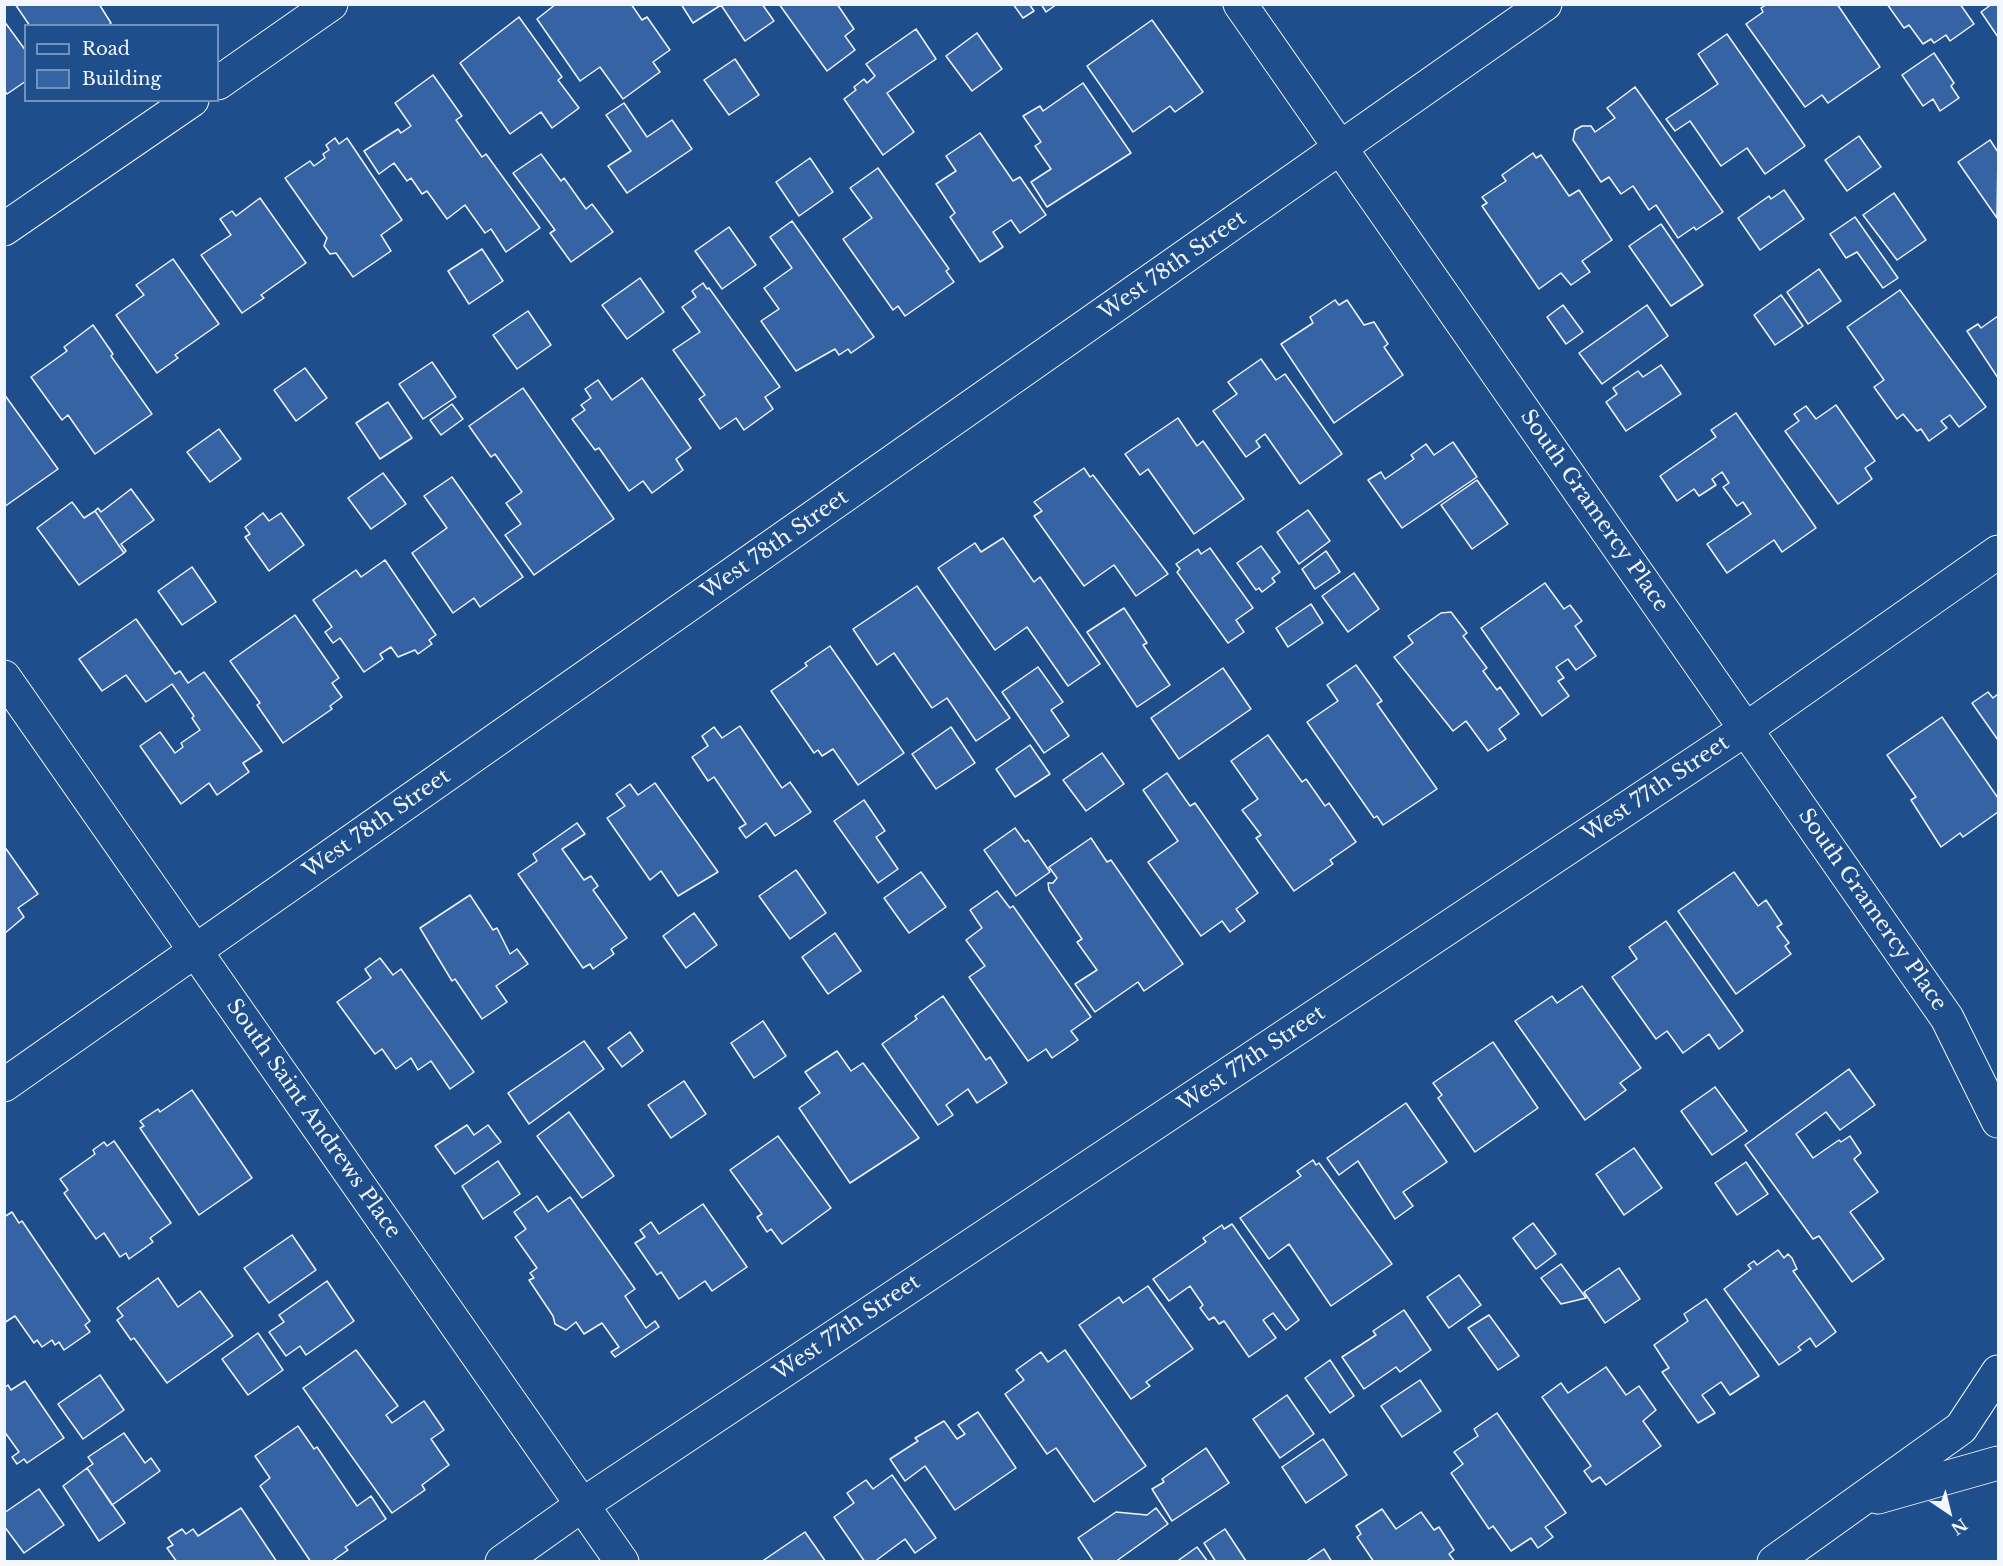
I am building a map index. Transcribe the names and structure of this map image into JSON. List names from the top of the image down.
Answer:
{
  "streets": {
    "street": [
      "West 78th Street",
      "South Gramercy Place",
      "West 77th Street",
      "South Saint Andrews Place"
    ]
  },
  "crossings": [
    ["West 78th Street", "South Gramercy Place"],
    ["West 78th Street", "South Saint Andrews Place"],
    ["South Gramercy Place", "West 77th Street"],
    ["West 77th Street", "South Saint Andrews Place"]
  ],
  "legend": ["Road", "Building"],
  "north": "bottom right"
}
